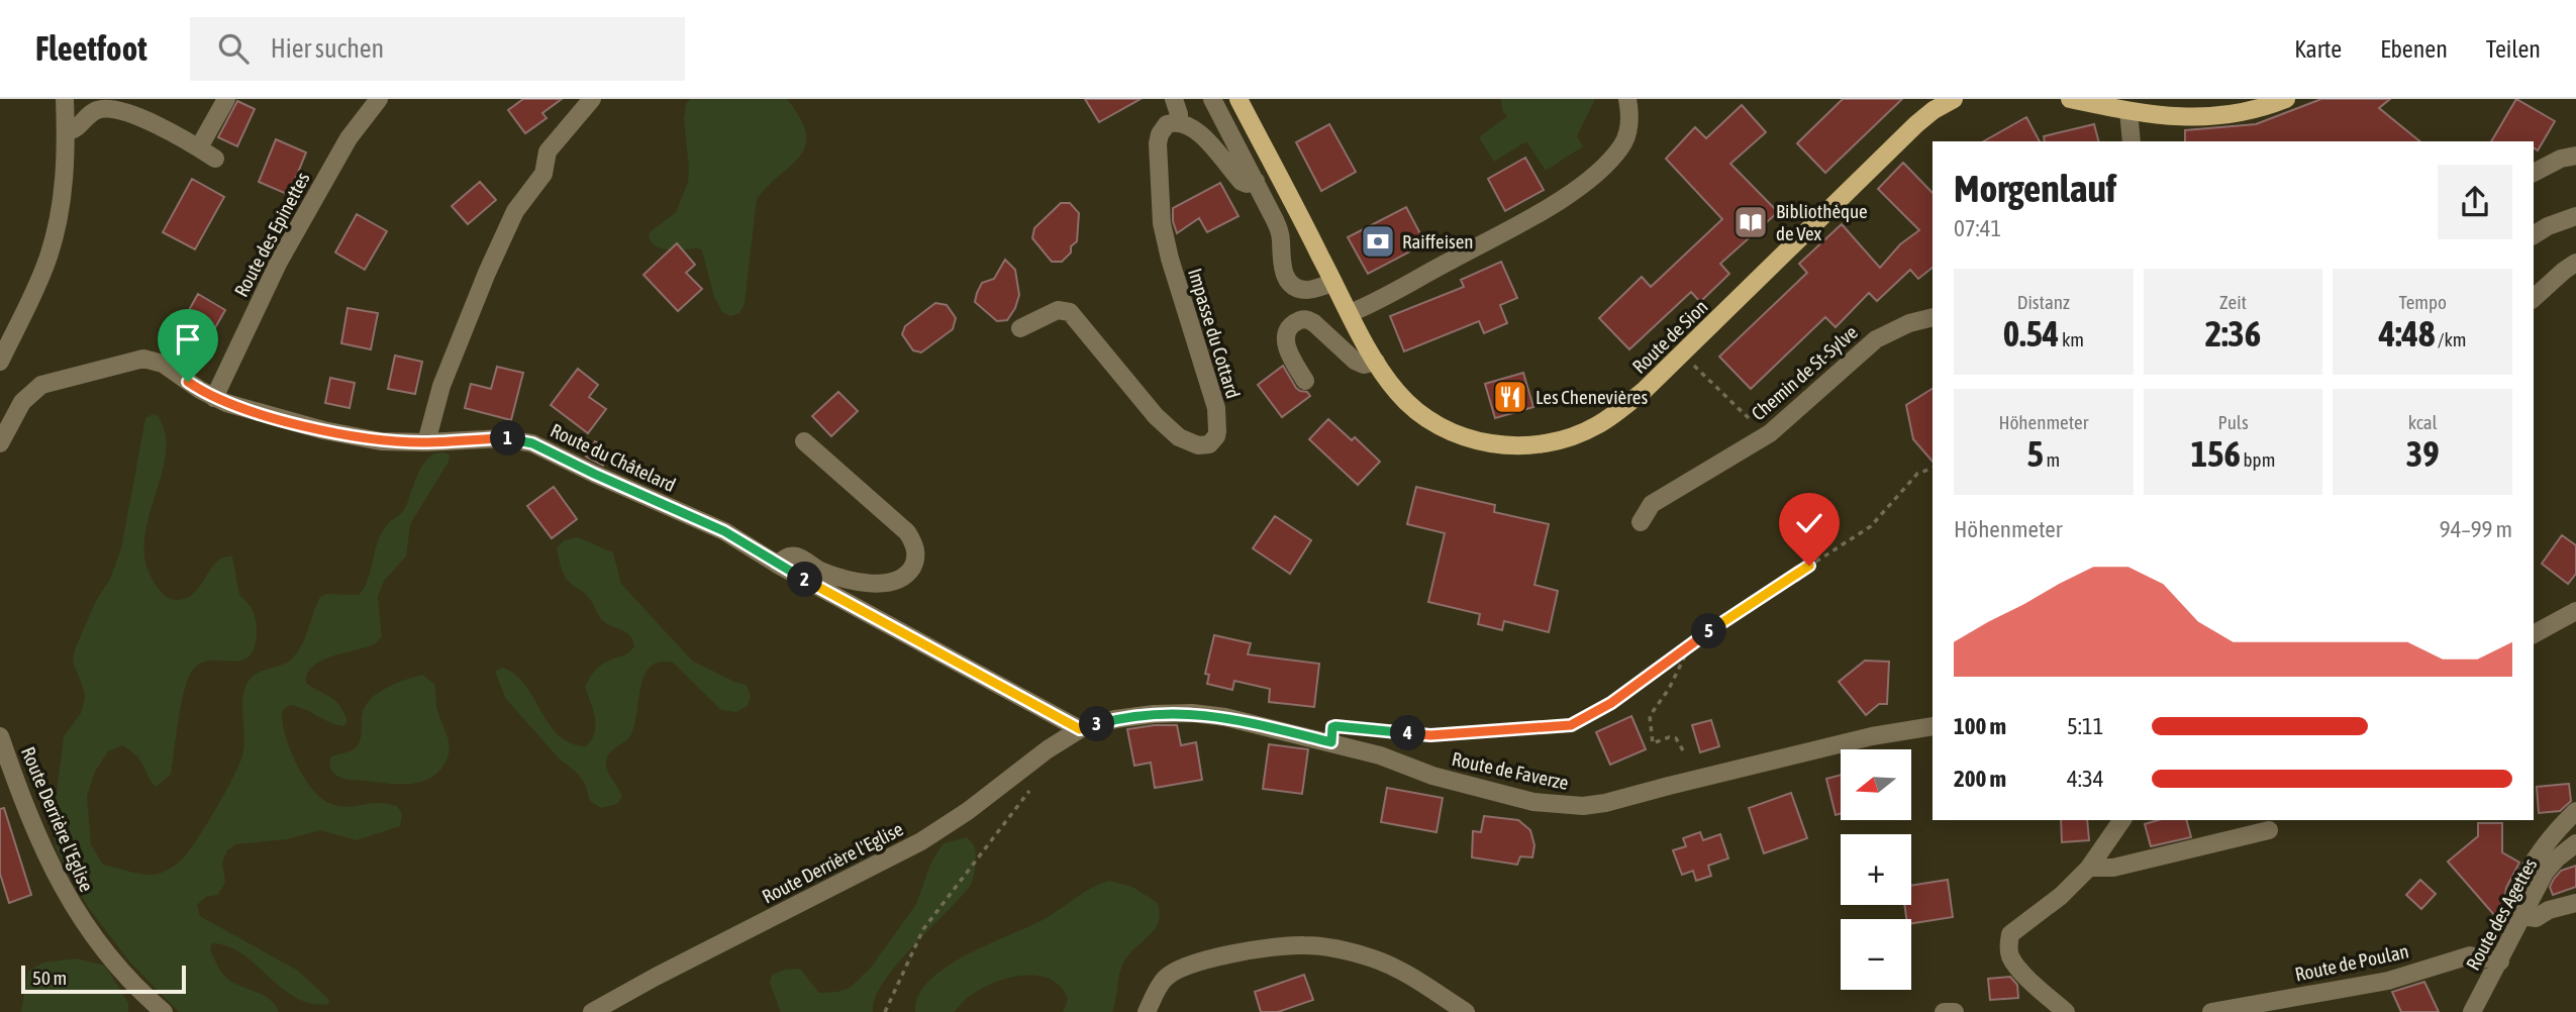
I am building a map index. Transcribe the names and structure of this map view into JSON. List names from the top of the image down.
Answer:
{
  "streets": {
    "main road": ["Route de Sion"],
    "street": [
      "Route des Epinettes",
      "Impasse du Cottard",
      "Chemin de St-Sylve",
      "Route du Châtelard",
      "Route de Faverze",
      "Route Derrière l'Eglise",
      "Route des Agettes",
      "Route de Poulan"
    ]
  },
  "crossings": [
    ["Route des Epinettes", "Route du Châtelard"],
    ["Route du Châtelard", "Route de Faverze"],
    ["Route du Châtelard", "Route Derrière l'Eglise"],
    ["Route de Faverze", "Route Derrière l'Eglise"],
    ["Route des Agettes", "Route de Poulan"]
  ],
  "places": {
    "library": ["Bibliothèque de Vex"],
    "bank": ["Raiffeisen"],
    "restaurant": ["Les Chenevières"]
  },
  "scale_bar": "50 m",
  "north": "left",
  "page": {
    "header": "Fleetfoot",
    "search": "Hier suchen",
    "nav": ["Karte", "Ebenen", "Teilen"],
    "heading": ["Morgenlauf", "07:41"],
    "stats": [
      ["Distanz", "0.54 km"],
      ["Zeit", "2:36"],
      ["Tempo", "4:48 /km"],
      ["Höhenmeter", "5 m"],
      ["Puls", "156 bpm"],
      ["kcal", "39"]
    ],
    "pins": [
      "1",
      "2",
      "5",
      "3",
      "4"
    ],
    "chart": ["Höhenmeter", "94–99 m"],
    "list": [
      {
        "name": "100 m",
        "note": "5:11"
      },
      {
        "name": "200 m",
        "note": "4:34"
      }
    ],
    "map_buttons": ["+", "−"],
    "scale": "50 m"
  }
}
